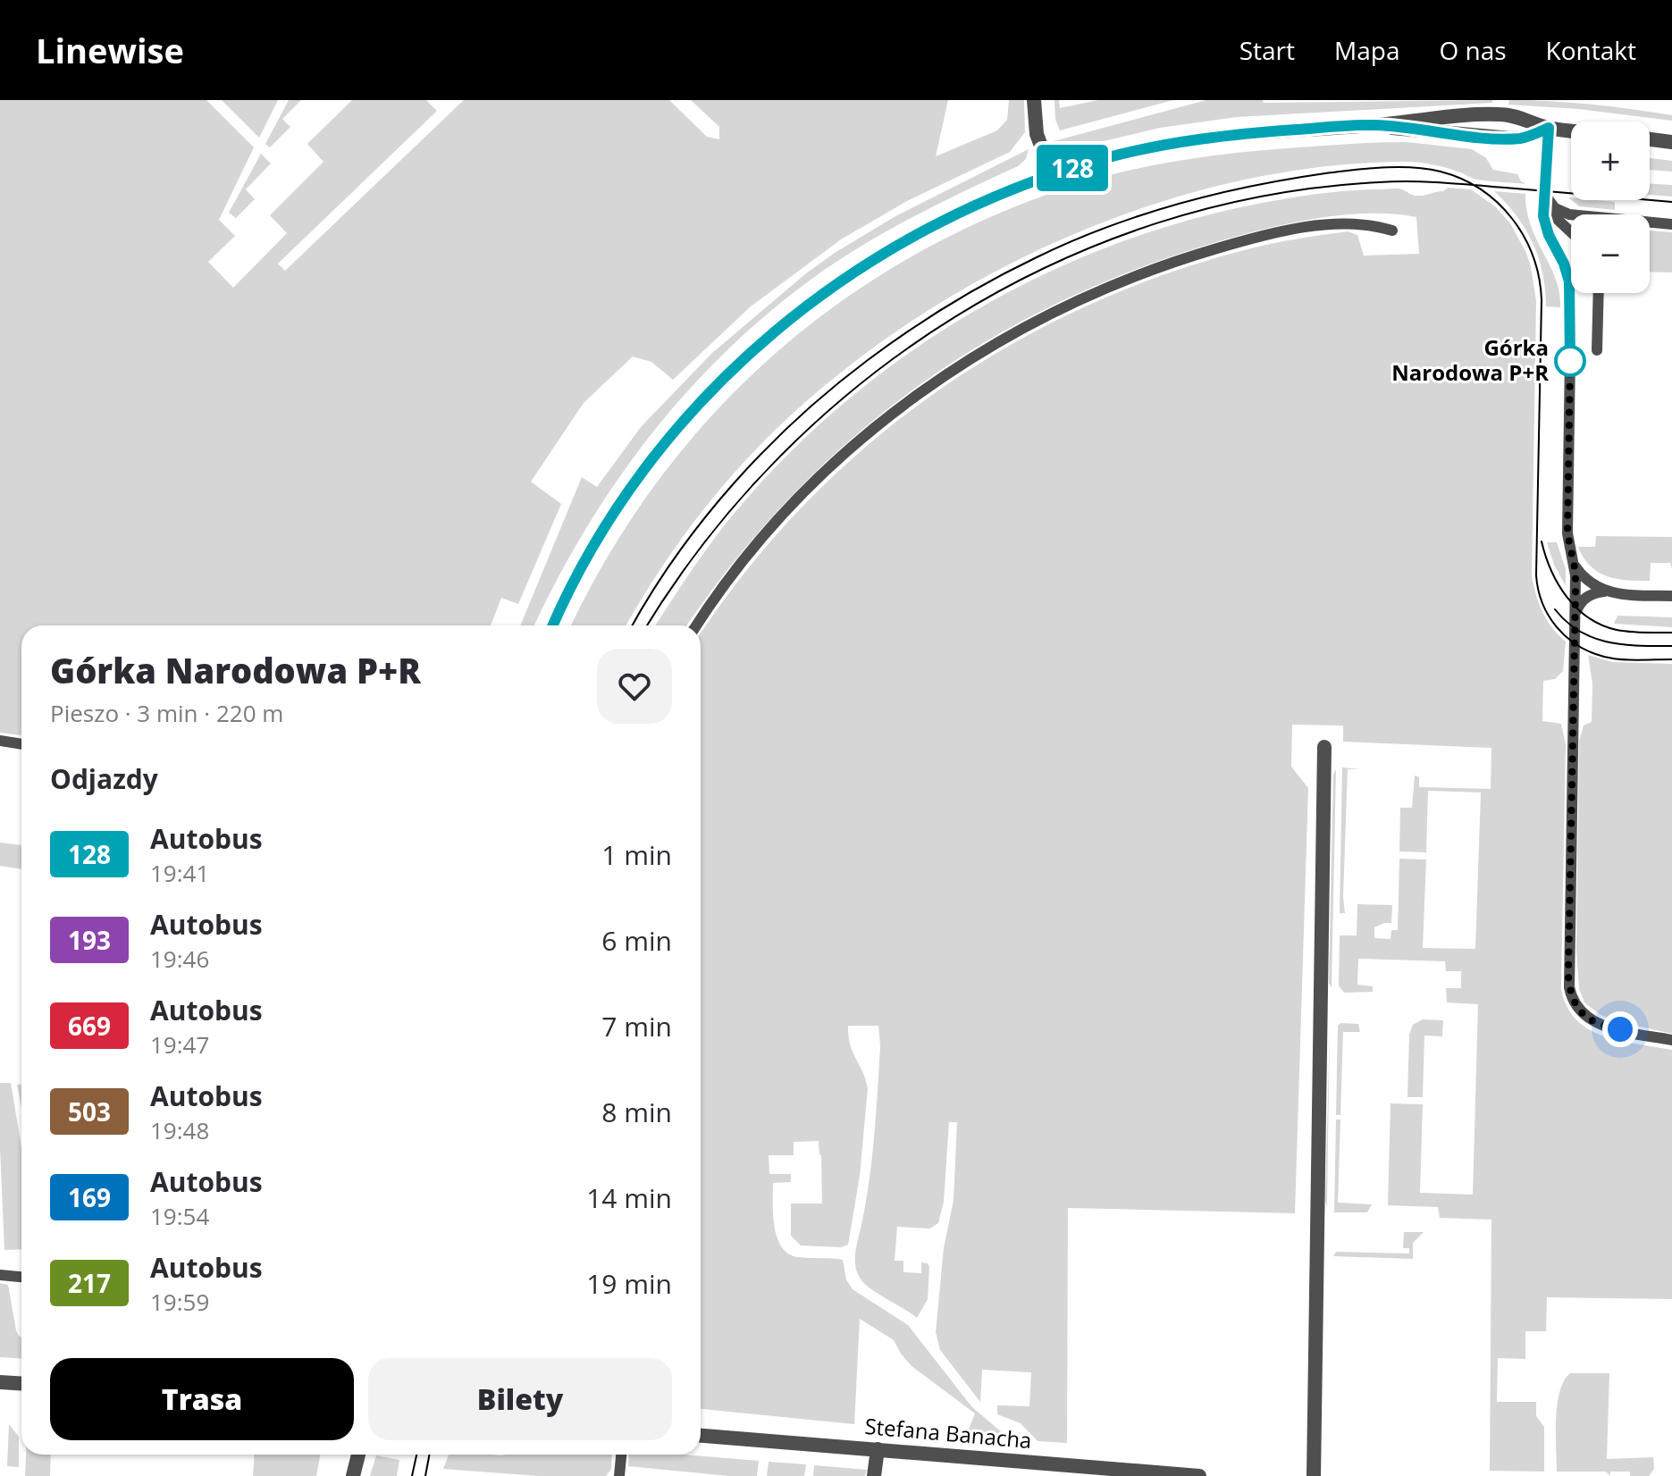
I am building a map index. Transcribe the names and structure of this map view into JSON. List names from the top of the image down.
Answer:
{
  "streets": {
    "street": ["Stefana Banacha"]
  },
  "places": ["Górka Narodowa P+R"],
  "lines": ["bus line 128"],
  "page": {
    "header": "Linewise",
    "nav": [
      "Start",
      "Mapa",
      "O nas",
      "Kontakt"
    ],
    "on_map": "128",
    "map_buttons": ["+", "−"],
    "heading": [
      ["Górka Narodowa P+R", "Pieszo · 3 min · 220 m"],
      "Odjazdy"
    ],
    "list": [
      {
        "mark": "128",
        "name": "Autobus",
        "note": "19:41",
        "value": "1 min"
      },
      {
        "mark": "193",
        "name": "Autobus",
        "note": "19:46",
        "value": "6 min"
      },
      {
        "mark": "669",
        "name": "Autobus",
        "note": "19:47",
        "value": "7 min"
      },
      {
        "mark": "503",
        "name": "Autobus",
        "note": "19:48",
        "value": "8 min"
      },
      {
        "mark": "169",
        "name": "Autobus",
        "note": "19:54",
        "value": "14 min"
      },
      {
        "mark": "217",
        "name": "Autobus",
        "note": "19:59",
        "value": "19 min"
      }
    ],
    "buttons": ["Trasa", "Bilety"]
  }
}
